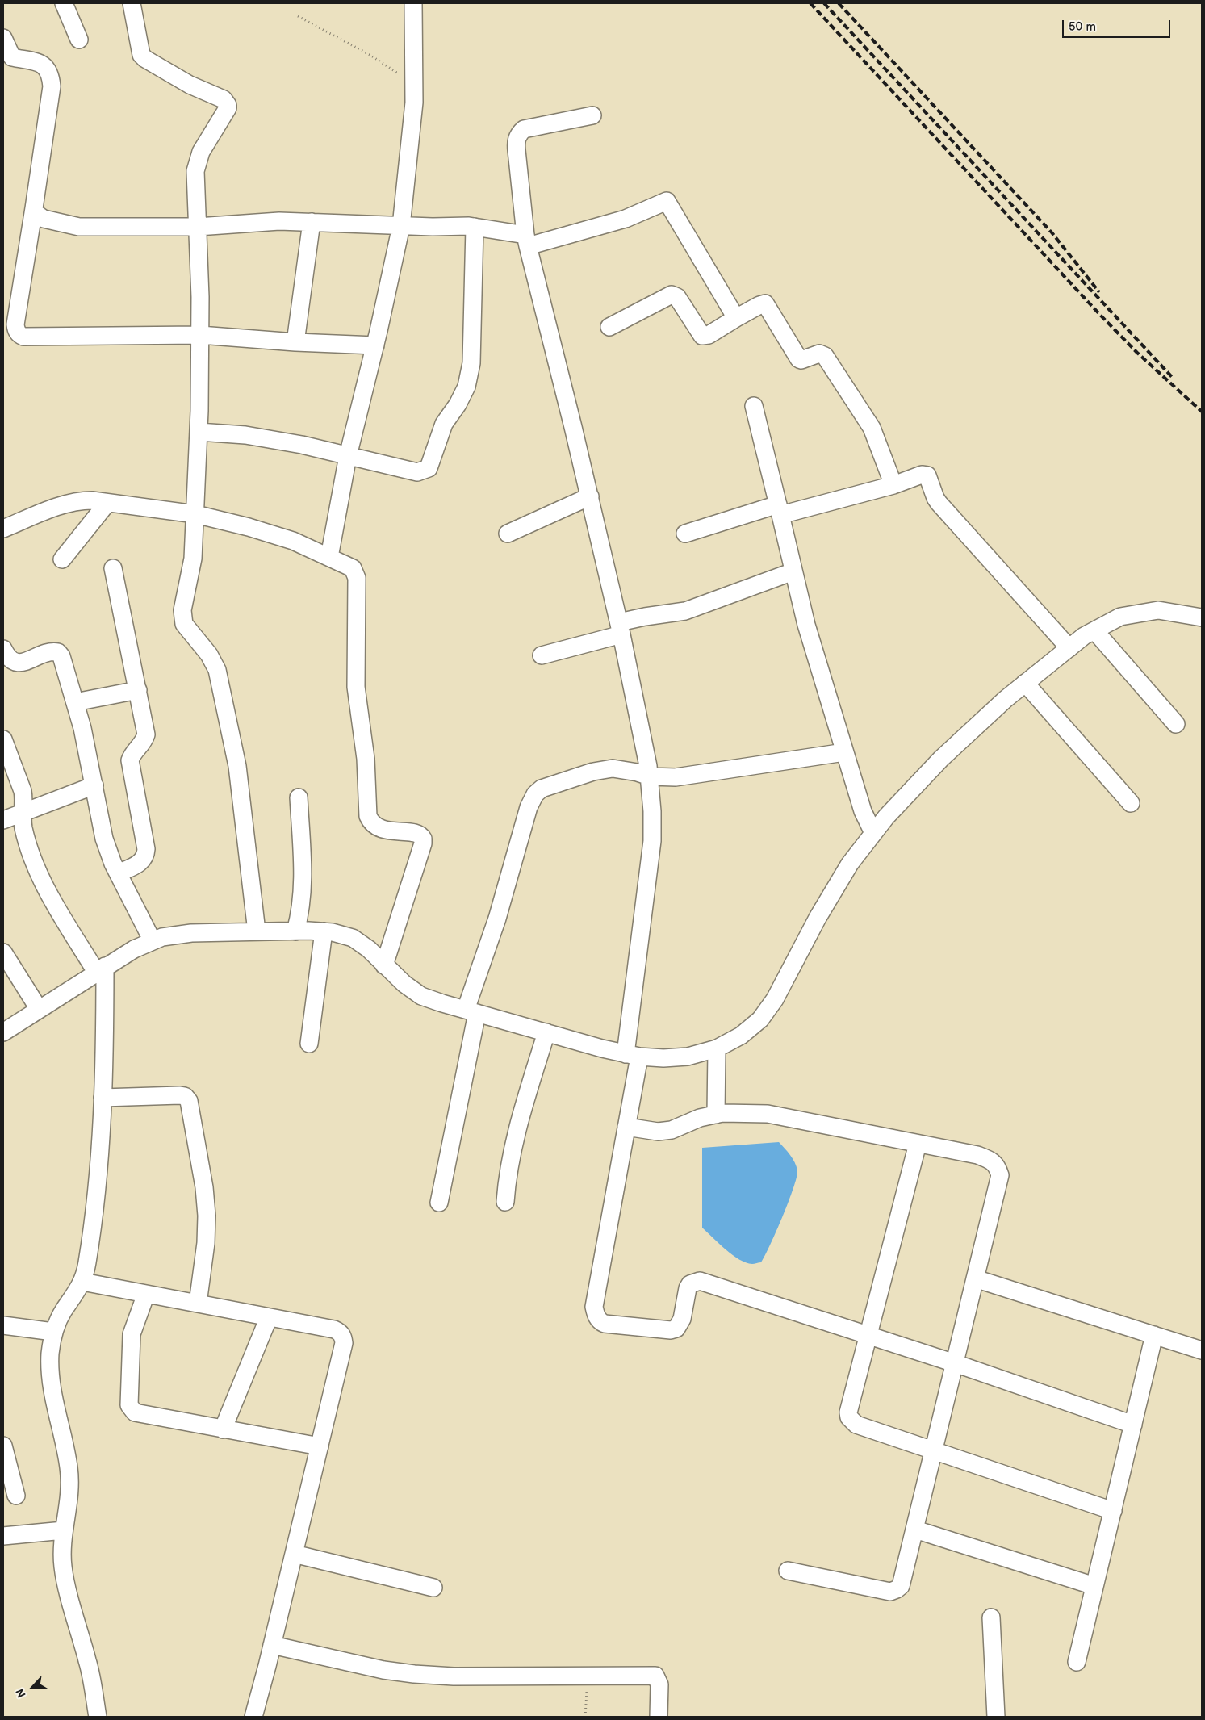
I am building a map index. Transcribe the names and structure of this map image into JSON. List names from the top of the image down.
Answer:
{
  "scale_bar": "50 m",
  "north": "bottom left"
}
